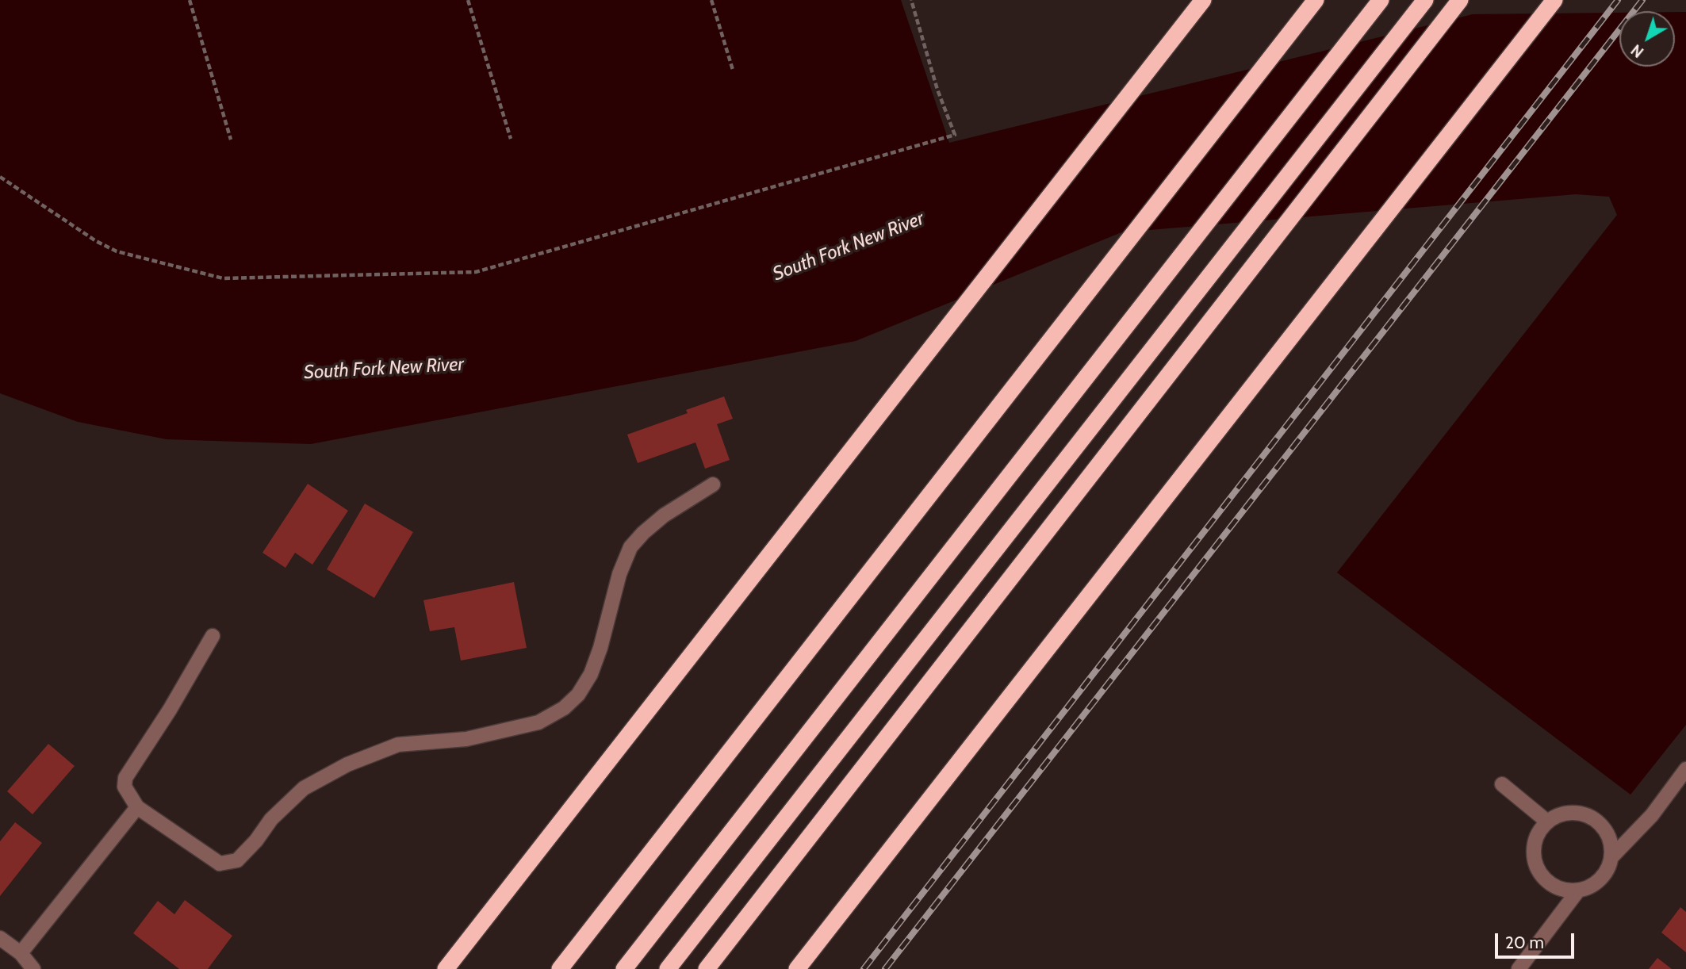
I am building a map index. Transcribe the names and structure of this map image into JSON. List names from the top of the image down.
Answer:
{
  "water": ["South Fork New River"],
  "scale_bar": "20 m",
  "north": "bottom left"
}
